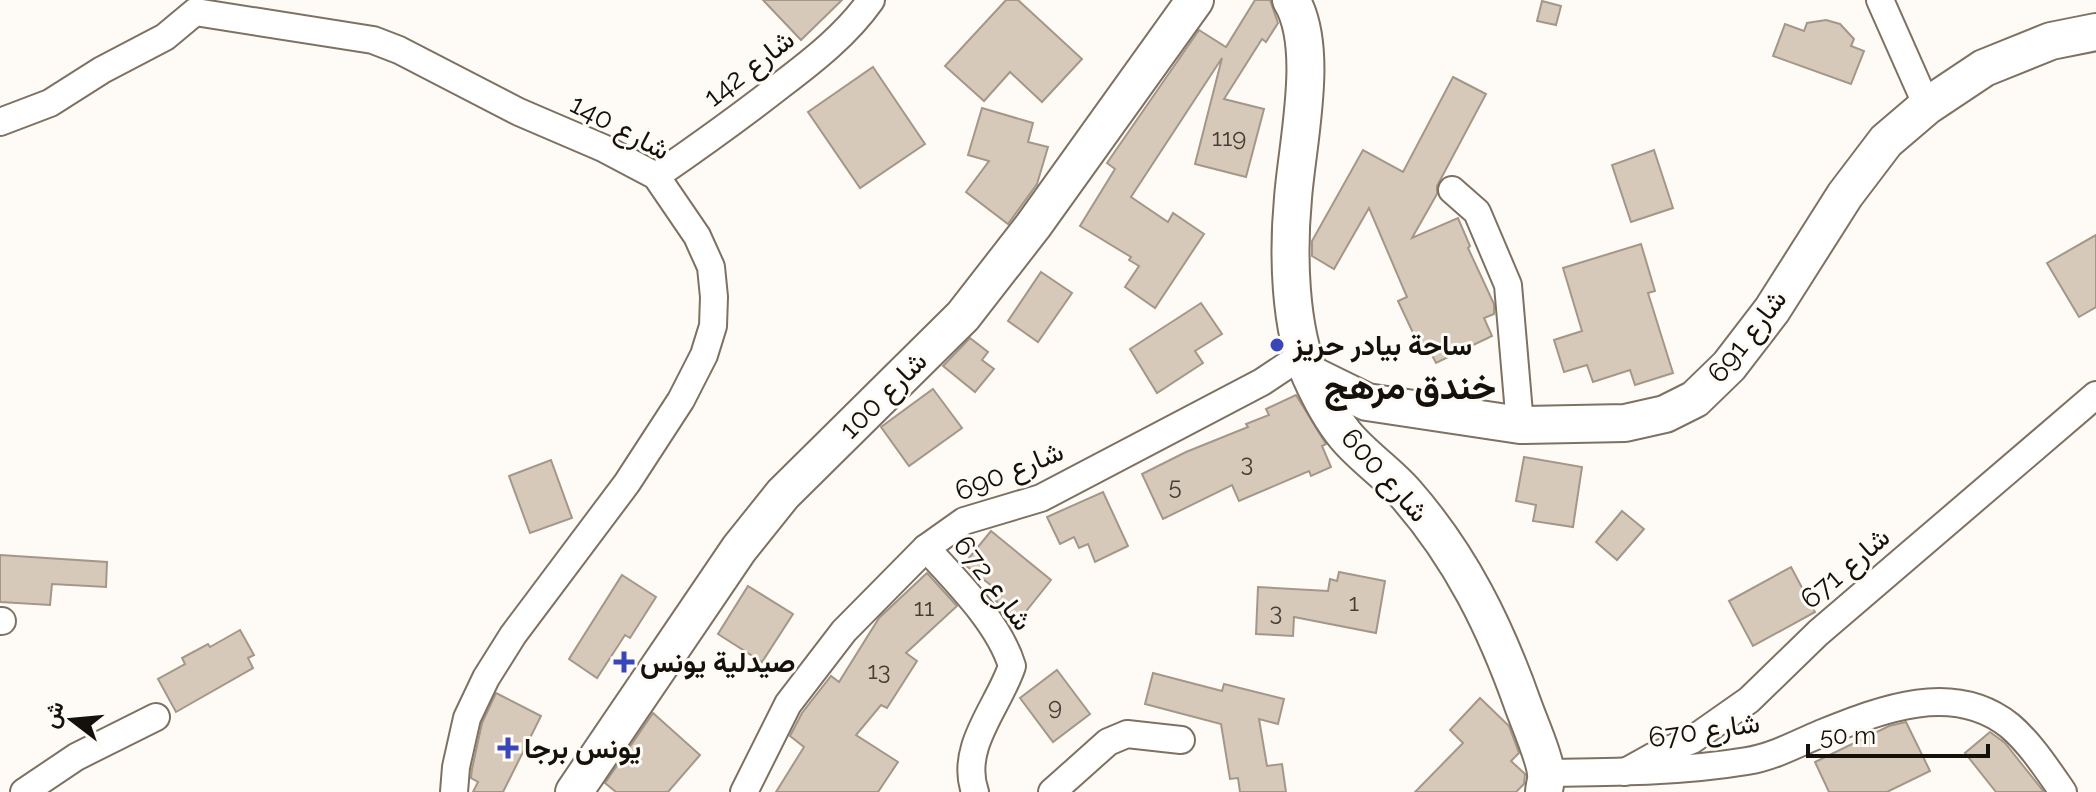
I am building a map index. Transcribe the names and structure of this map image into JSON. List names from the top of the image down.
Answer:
{
  "streets": {
    "main road": ["شارع 691", "شارع 100", "شارع 600"],
    "street": [
      "شارع 142",
      "شارع 140",
      "شارع 690",
      "شارع 671",
      "شارع 672",
      "شارع 670"
    ]
  },
  "crossings": [
    ["شارع 142", "شارع 140"],
    ["شارع 691", "شارع 690"],
    ["شارع 691", "شارع 600"],
    ["شارع 690", "شارع 600"],
    ["شارع 690", "شارع 672"],
    ["شارع 600", "شارع 670"],
    ["شارع 671", "شارع 670"]
  ],
  "districts": ["خندق مرهج"],
  "places": {
    "other": ["ساحة بيادر حريز"],
    "health": ["صيدلية يونس", "يونس برجا"]
  },
  "house_numbers": [
    "119",
    "3",
    "5",
    "1",
    "11",
    "3",
    "13",
    "9"
  ],
  "scale_bar": "50 m",
  "north": "left"
}
